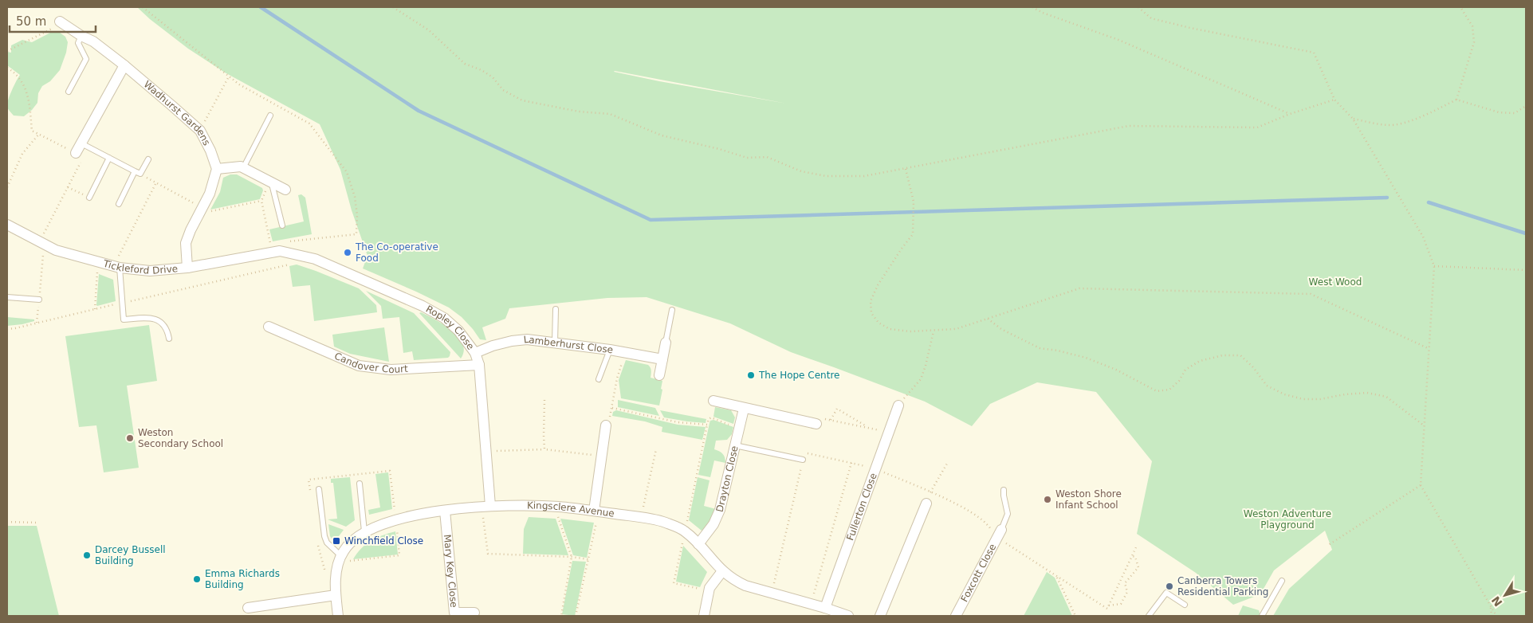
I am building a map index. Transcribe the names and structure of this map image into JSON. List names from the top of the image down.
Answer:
{
  "streets": {
    "street": [
      "Wadhurst Gardens",
      "Tickleford Drive",
      "Ropley Close",
      "Lamberhurst Close",
      "Candover Court",
      "Drayton Close",
      "Fullerton Close",
      "Kingsclere Avenue",
      "Mary Key Close",
      "Foxcott Close"
    ]
  },
  "crossings": [
    ["Tickleford Drive", "Ropley Close"],
    ["Ropley Close", "Lamberhurst Close"],
    ["Ropley Close", "Candover Court"],
    ["Ropley Close", "Kingsclere Avenue"],
    ["Drayton Close", "Kingsclere Avenue"],
    ["Fullerton Close", "Kingsclere Avenue"],
    ["Kingsclere Avenue", "Mary Key Close"]
  ],
  "parks": ["West Wood", "Weston Adventure Playground"],
  "places": {
    "other": [
      "The Co-operative Food",
      "The Hope Centre",
      "Weston Secondary School",
      "Weston Shore Infant School",
      "Darcey Bussell Building",
      "Emma Richards Building",
      "Canberra Towers Residential Parking"
    ],
    "transit": ["Winchfield Close"]
  },
  "scale_bar": "50 m",
  "north": "bottom left"
}
